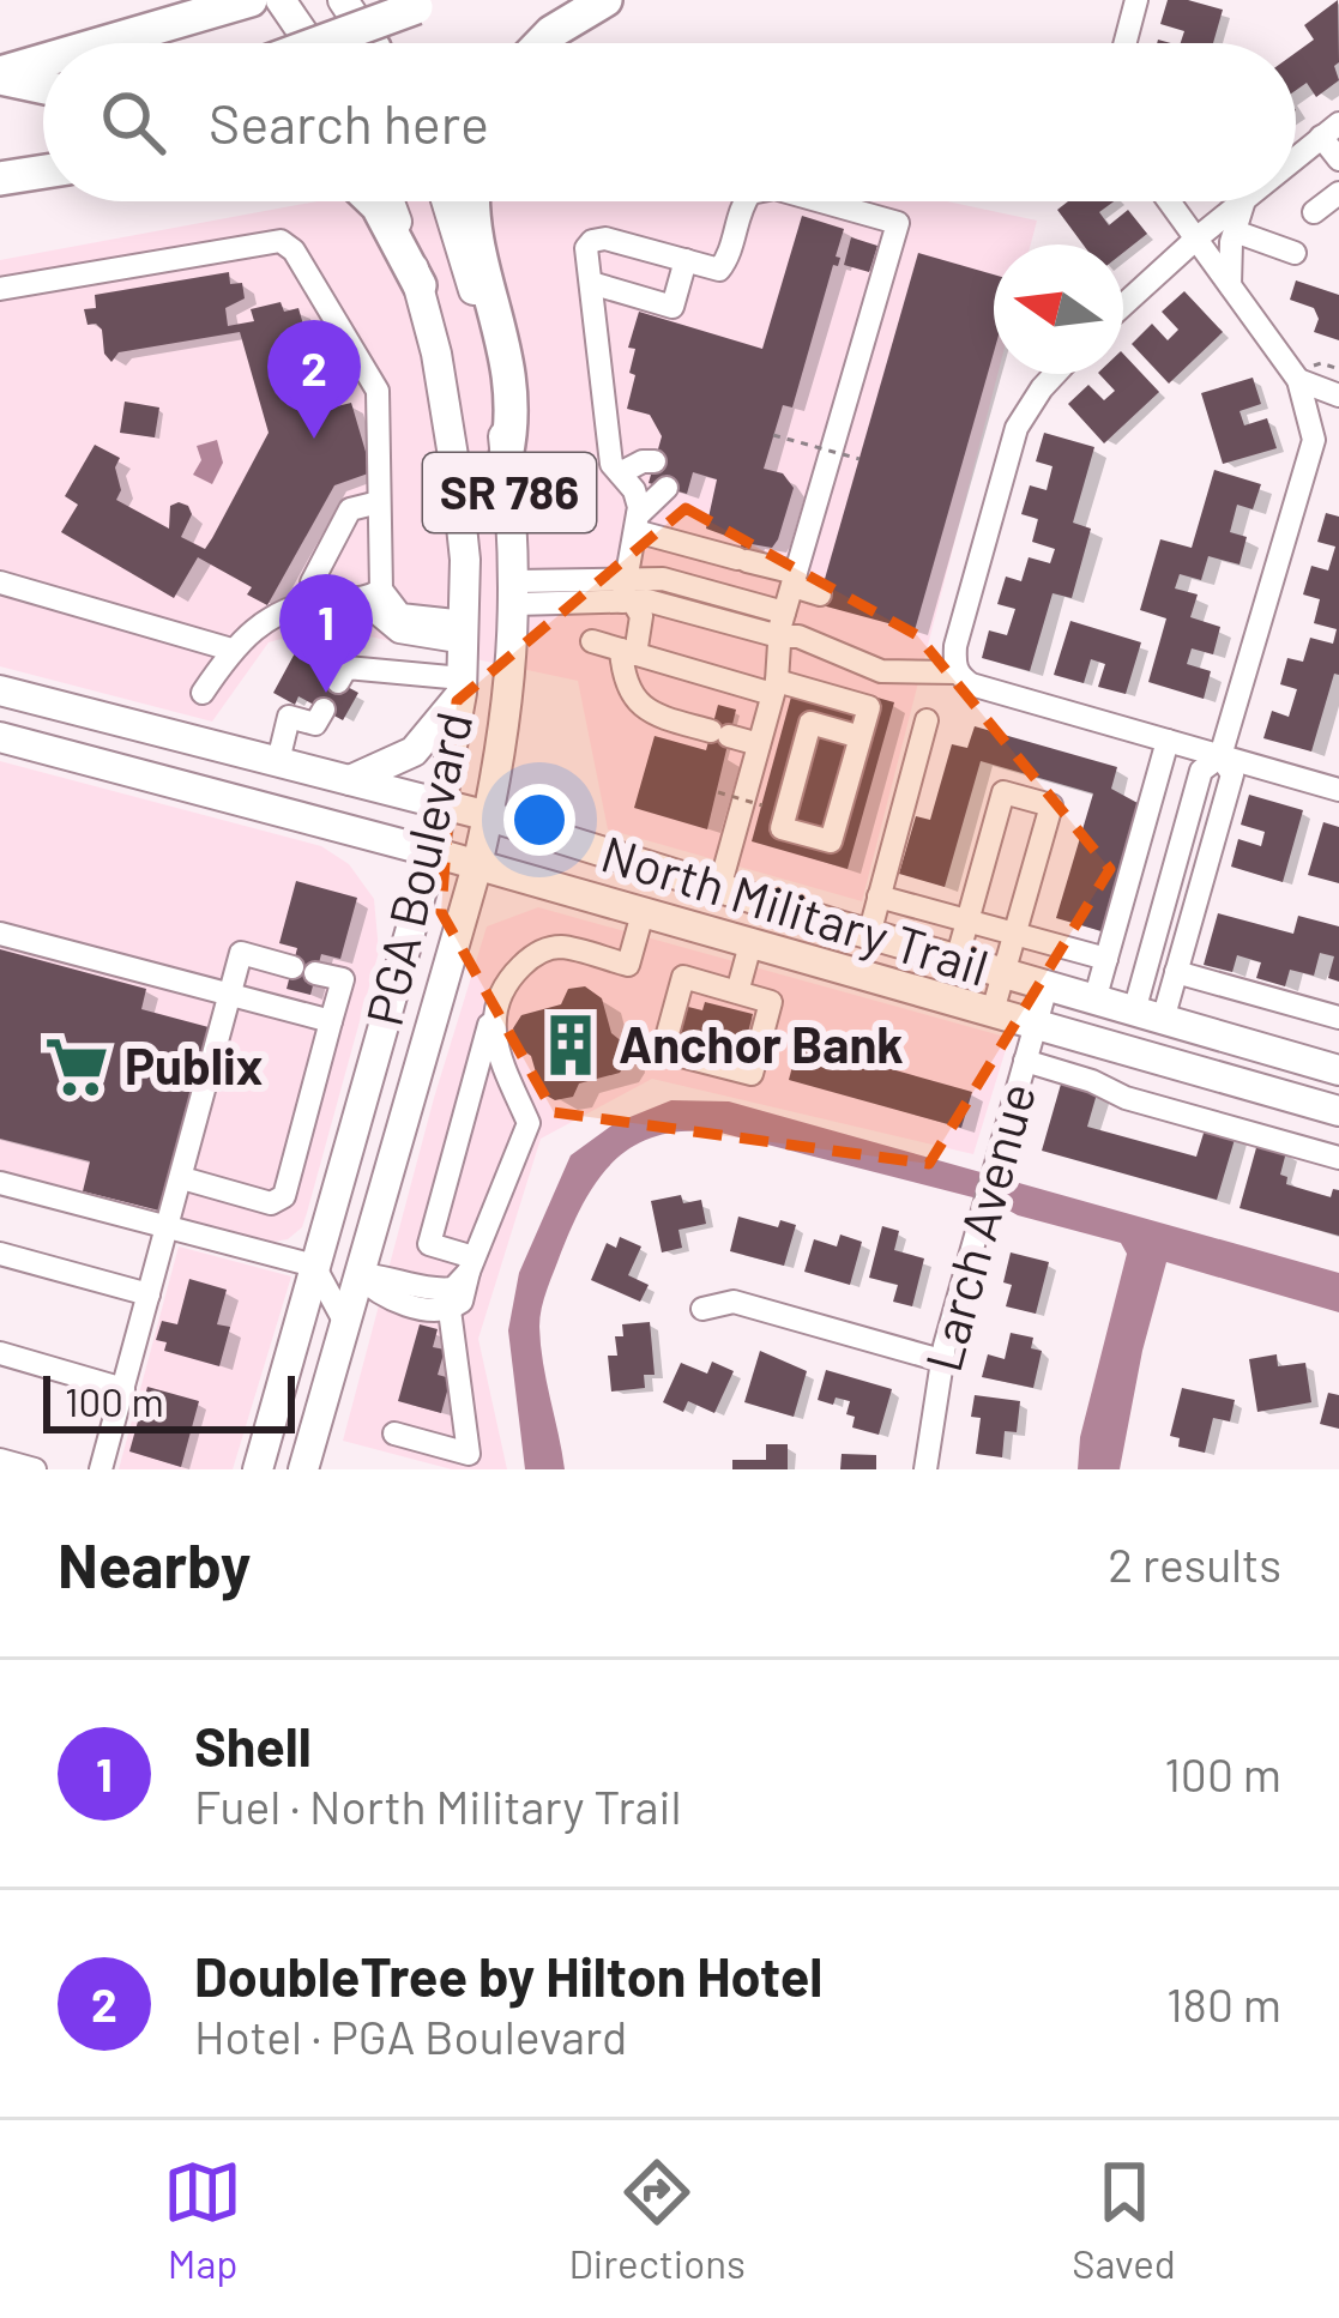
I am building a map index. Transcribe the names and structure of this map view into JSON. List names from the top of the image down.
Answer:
{
  "streets": {
    "main road": ["SR 786", "PGA Boulevard", "North Military Trail"],
    "street": ["Larch Avenue"]
  },
  "crossings": [
    ["PGA Boulevard", "North Military Trail"],
    ["North Military Trail", "Larch Avenue"]
  ],
  "places": {
    "building": ["Anchor Bank"],
    "supermarket": ["Publix"]
  },
  "scale_bar": "100 m",
  "north": "left",
  "page": {
    "search": "Search here",
    "pins": ["2", "1"],
    "scale": "100 m",
    "heading": ["Nearby", "2 results"],
    "list": [
      {
        "mark": "1",
        "name": "Shell",
        "note": "Fuel · North Military Trail",
        "value": "100 m"
      },
      {
        "mark": "2",
        "name": "DoubleTree by Hilton Hotel",
        "note": "Hotel · PGA Boulevard",
        "value": "180 m"
      }
    ],
    "nav": ["Map", "Directions", "Saved"]
  }
}
